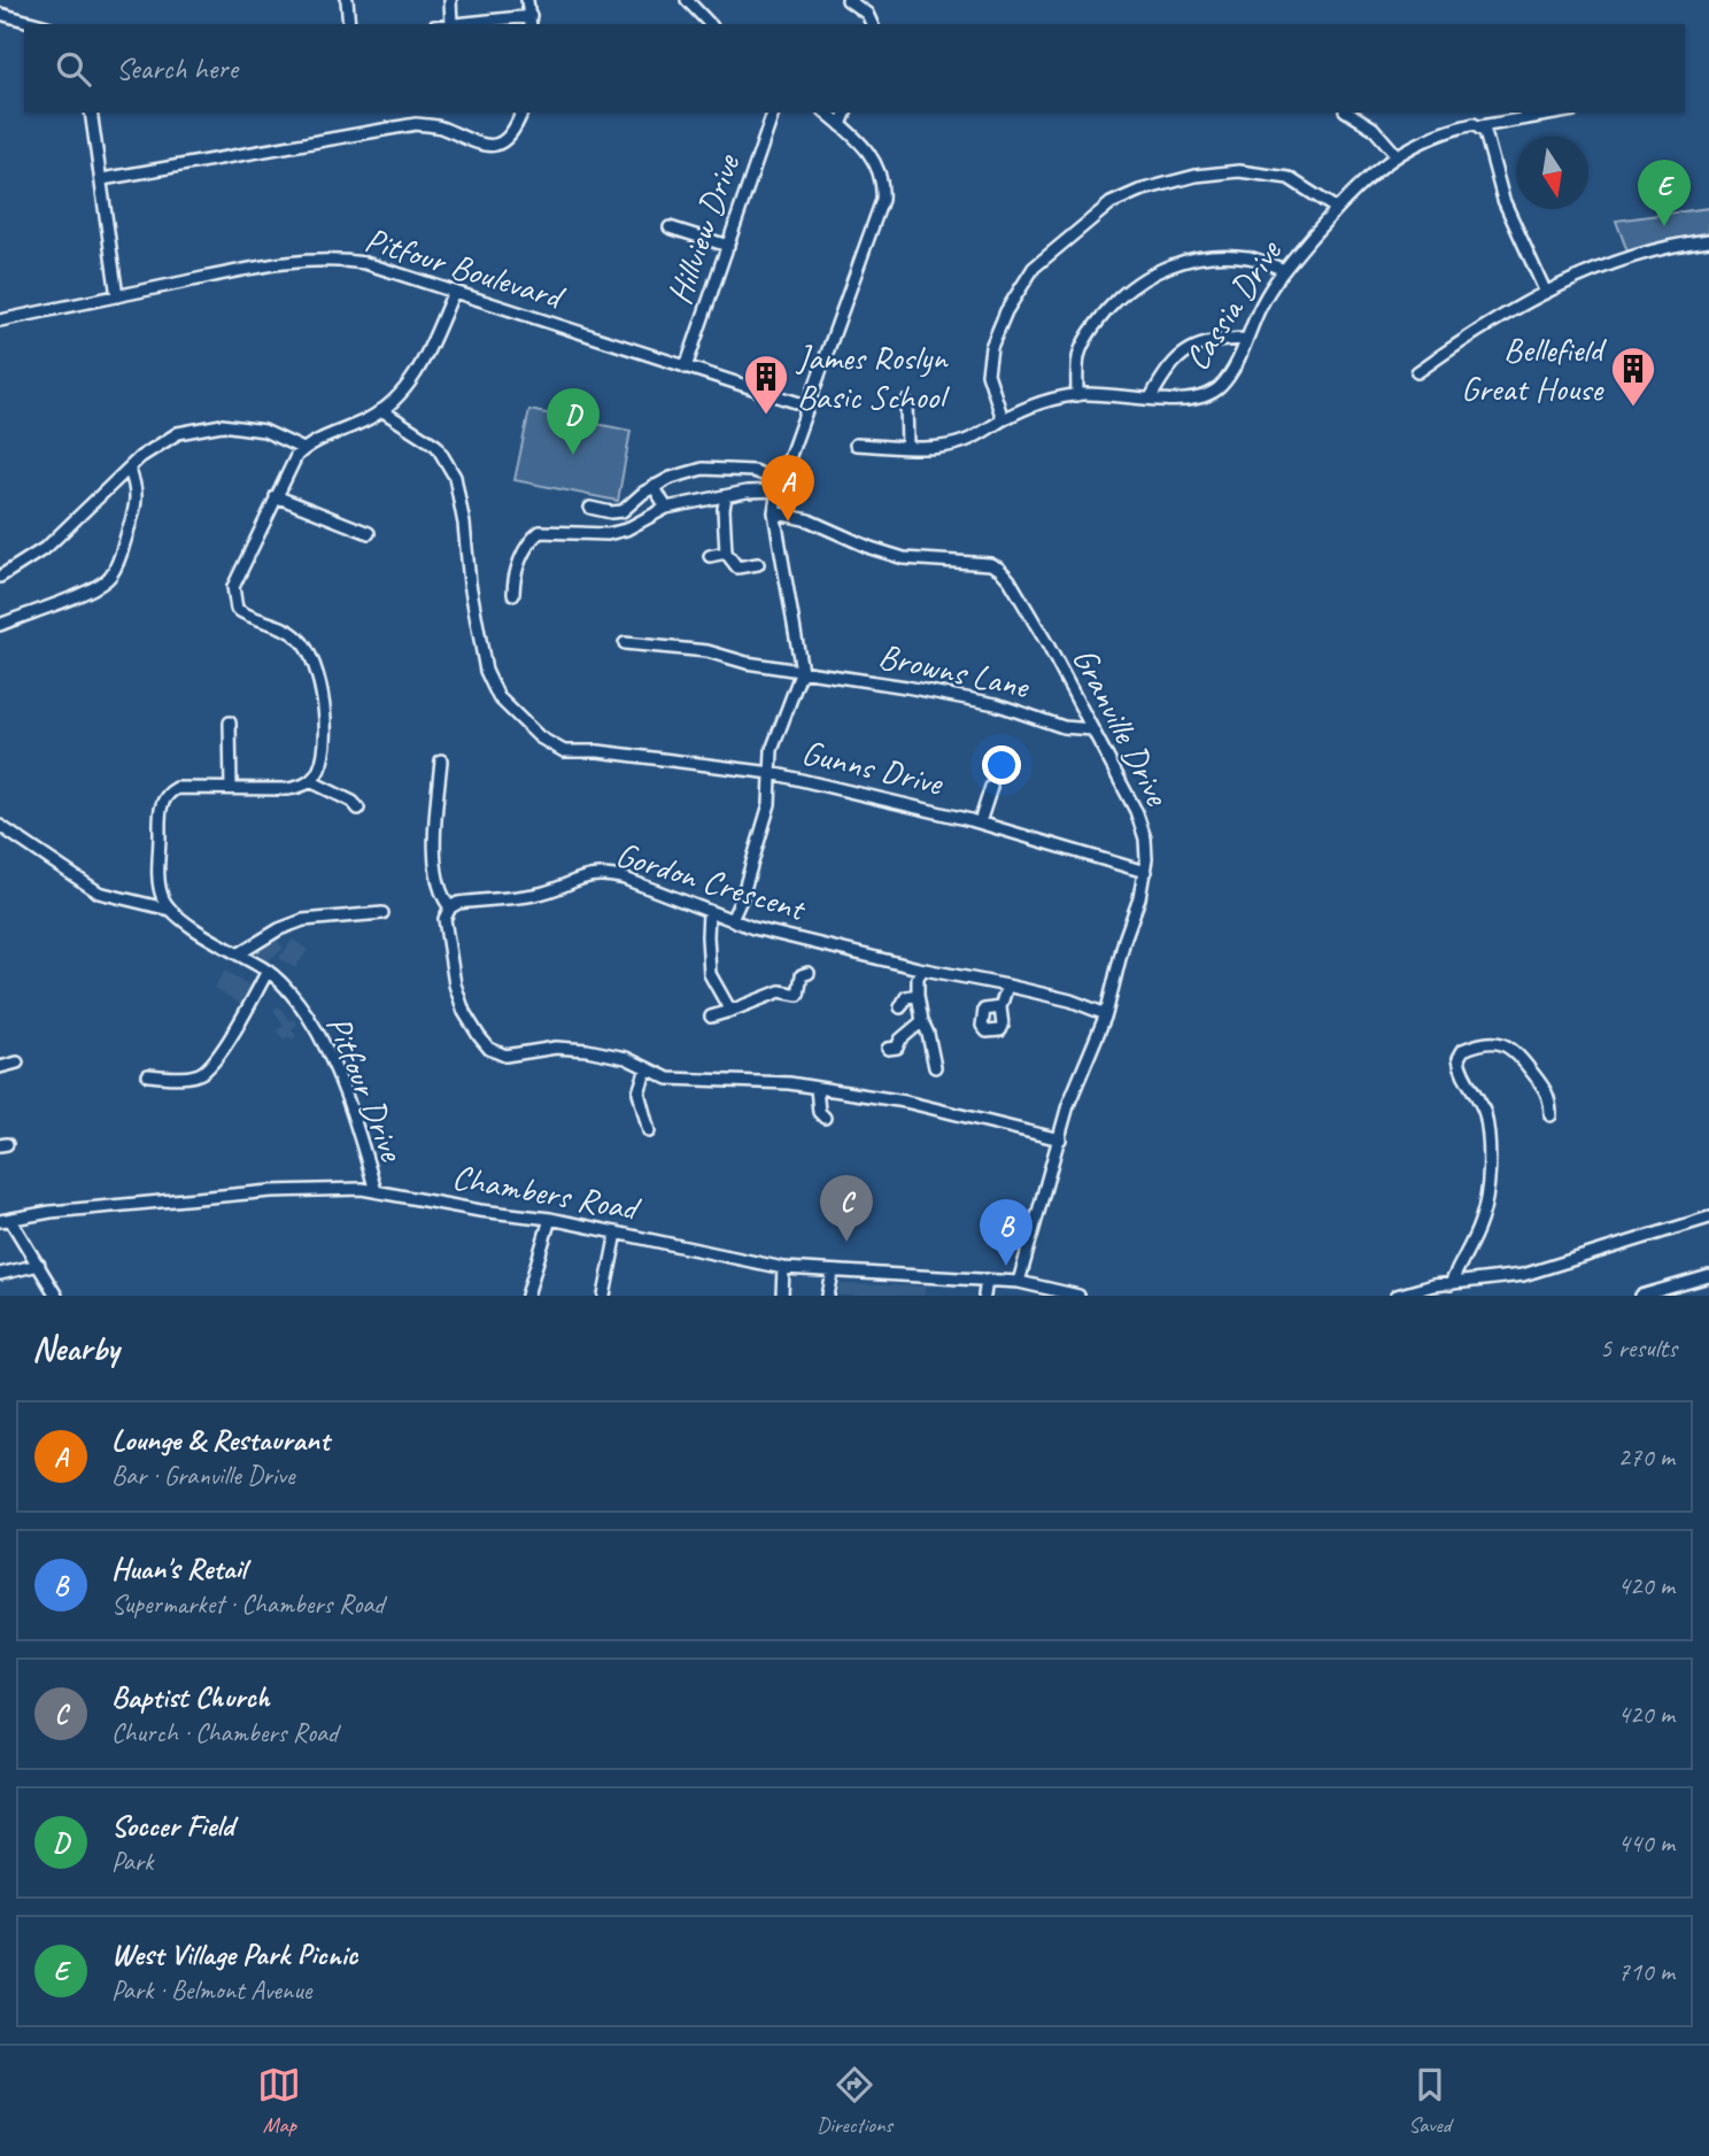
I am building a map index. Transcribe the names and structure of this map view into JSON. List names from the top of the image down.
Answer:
{
  "streets": {
    "street": [
      "Hillview Drive",
      "Pitfour Boulevard",
      "Cassia Drive",
      "Browns Lane",
      "Granville Drive",
      "Gunns Drive",
      "Gordon Crescent",
      "Pitfour Drive",
      "Chambers Road"
    ]
  },
  "crossings": [
    ["Hillview Drive", "Pitfour Boulevard"],
    ["Browns Lane", "Granville Drive"],
    ["Granville Drive", "Gunns Drive"],
    ["Granville Drive", "Gordon Crescent"],
    ["Granville Drive", "Chambers Road"],
    ["Pitfour Drive", "Chambers Road"]
  ],
  "places": {
    "building": ["Bellefield Great House", "James Roslyn Basic School"]
  },
  "north": "bottom",
  "page": {
    "search": "Search here",
    "pins": [
      "E",
      "D",
      "A",
      "C",
      "B"
    ],
    "heading": ["Nearby", "5 results"],
    "list": [
      {
        "mark": "A",
        "name": "Lounge & Restaurant",
        "note": "Bar · Granville Drive",
        "value": "270 m"
      },
      {
        "mark": "B",
        "name": "Huan's Retail",
        "note": "Supermarket · Chambers Road",
        "value": "420 m"
      },
      {
        "mark": "C",
        "name": "Baptist Church",
        "note": "Church · Chambers Road",
        "value": "420 m"
      },
      {
        "mark": "D",
        "name": "Soccer Field",
        "note": "Park",
        "value": "440 m"
      },
      {
        "mark": "E",
        "name": "West Village Park Picnic",
        "note": "Park · Belmont Avenue",
        "value": "710 m"
      }
    ],
    "nav": ["Map", "Directions", "Saved"]
  }
}
